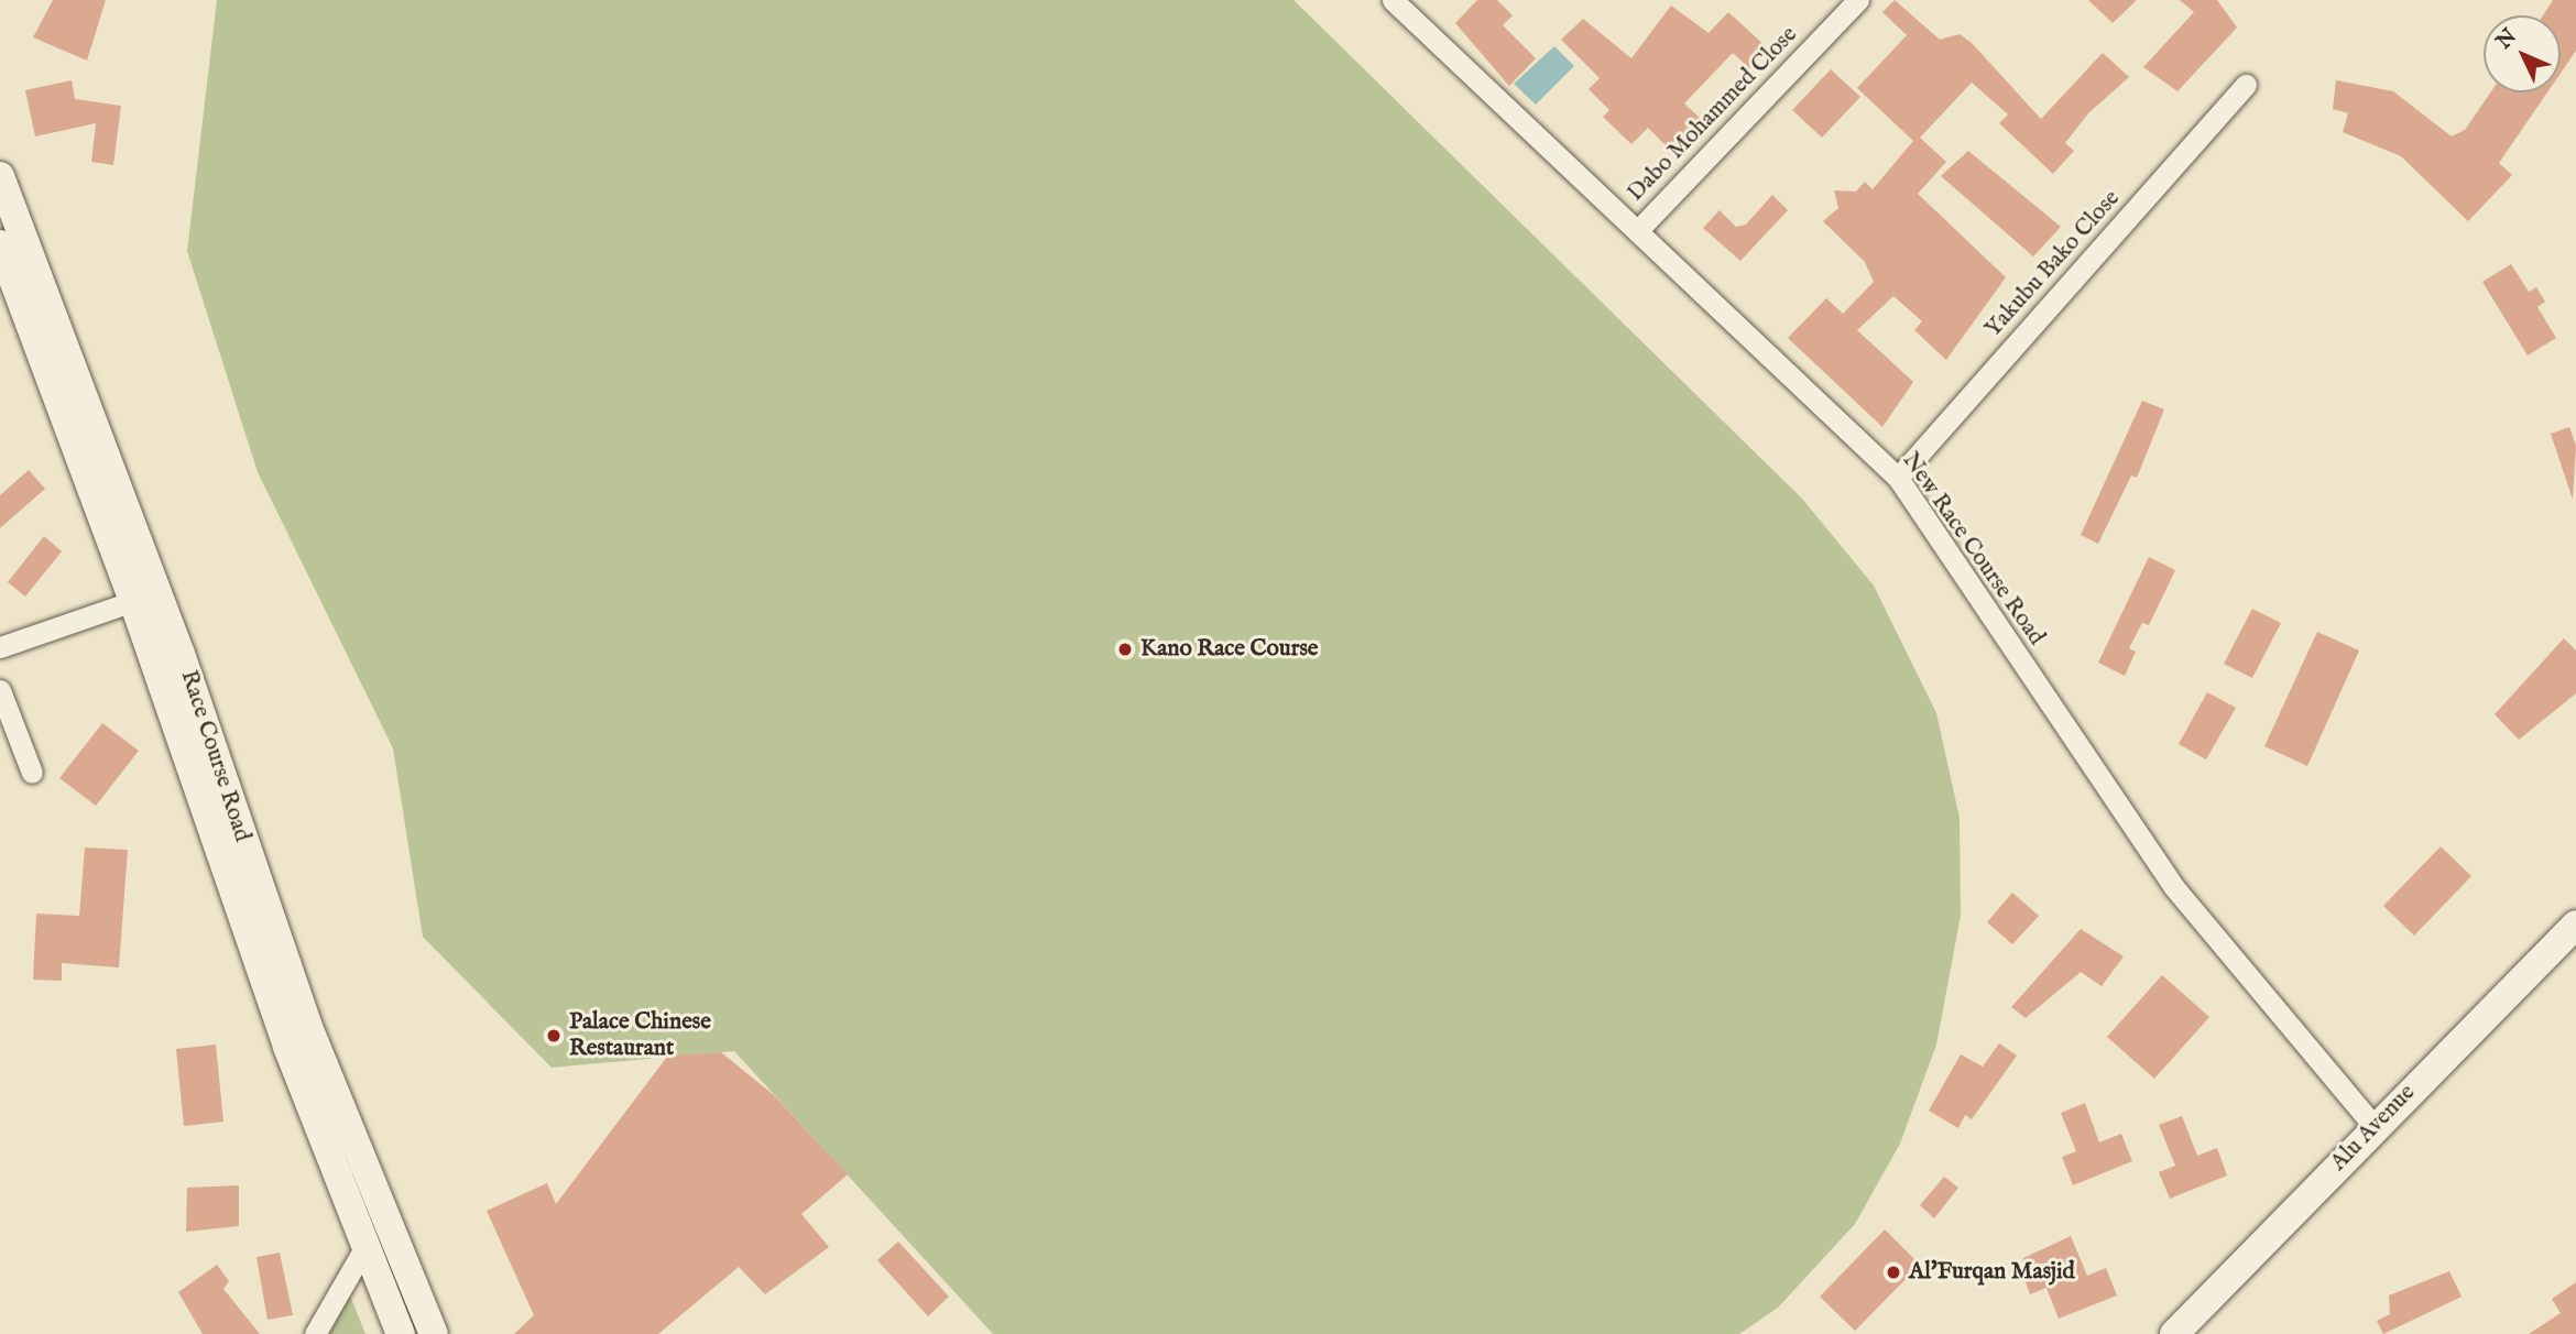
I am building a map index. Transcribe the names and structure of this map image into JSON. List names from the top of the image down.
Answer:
{
  "streets": {
    "street": [
      "Dabo Mohammed Close",
      "Yakubu Bako Close",
      "New Race Course Road",
      "Race Course Road",
      "Alu Avenue"
    ]
  },
  "crossings": [
    ["Dabo Mohammed Close", "New Race Course Road"],
    ["Yakubu Bako Close", "New Race Course Road"],
    ["New Race Course Road", "Alu Avenue"]
  ],
  "places": ["Kano Race Course", "Palace Chinese Restaurant", "Al'Furqan Masjid"],
  "north": "top left"
}
